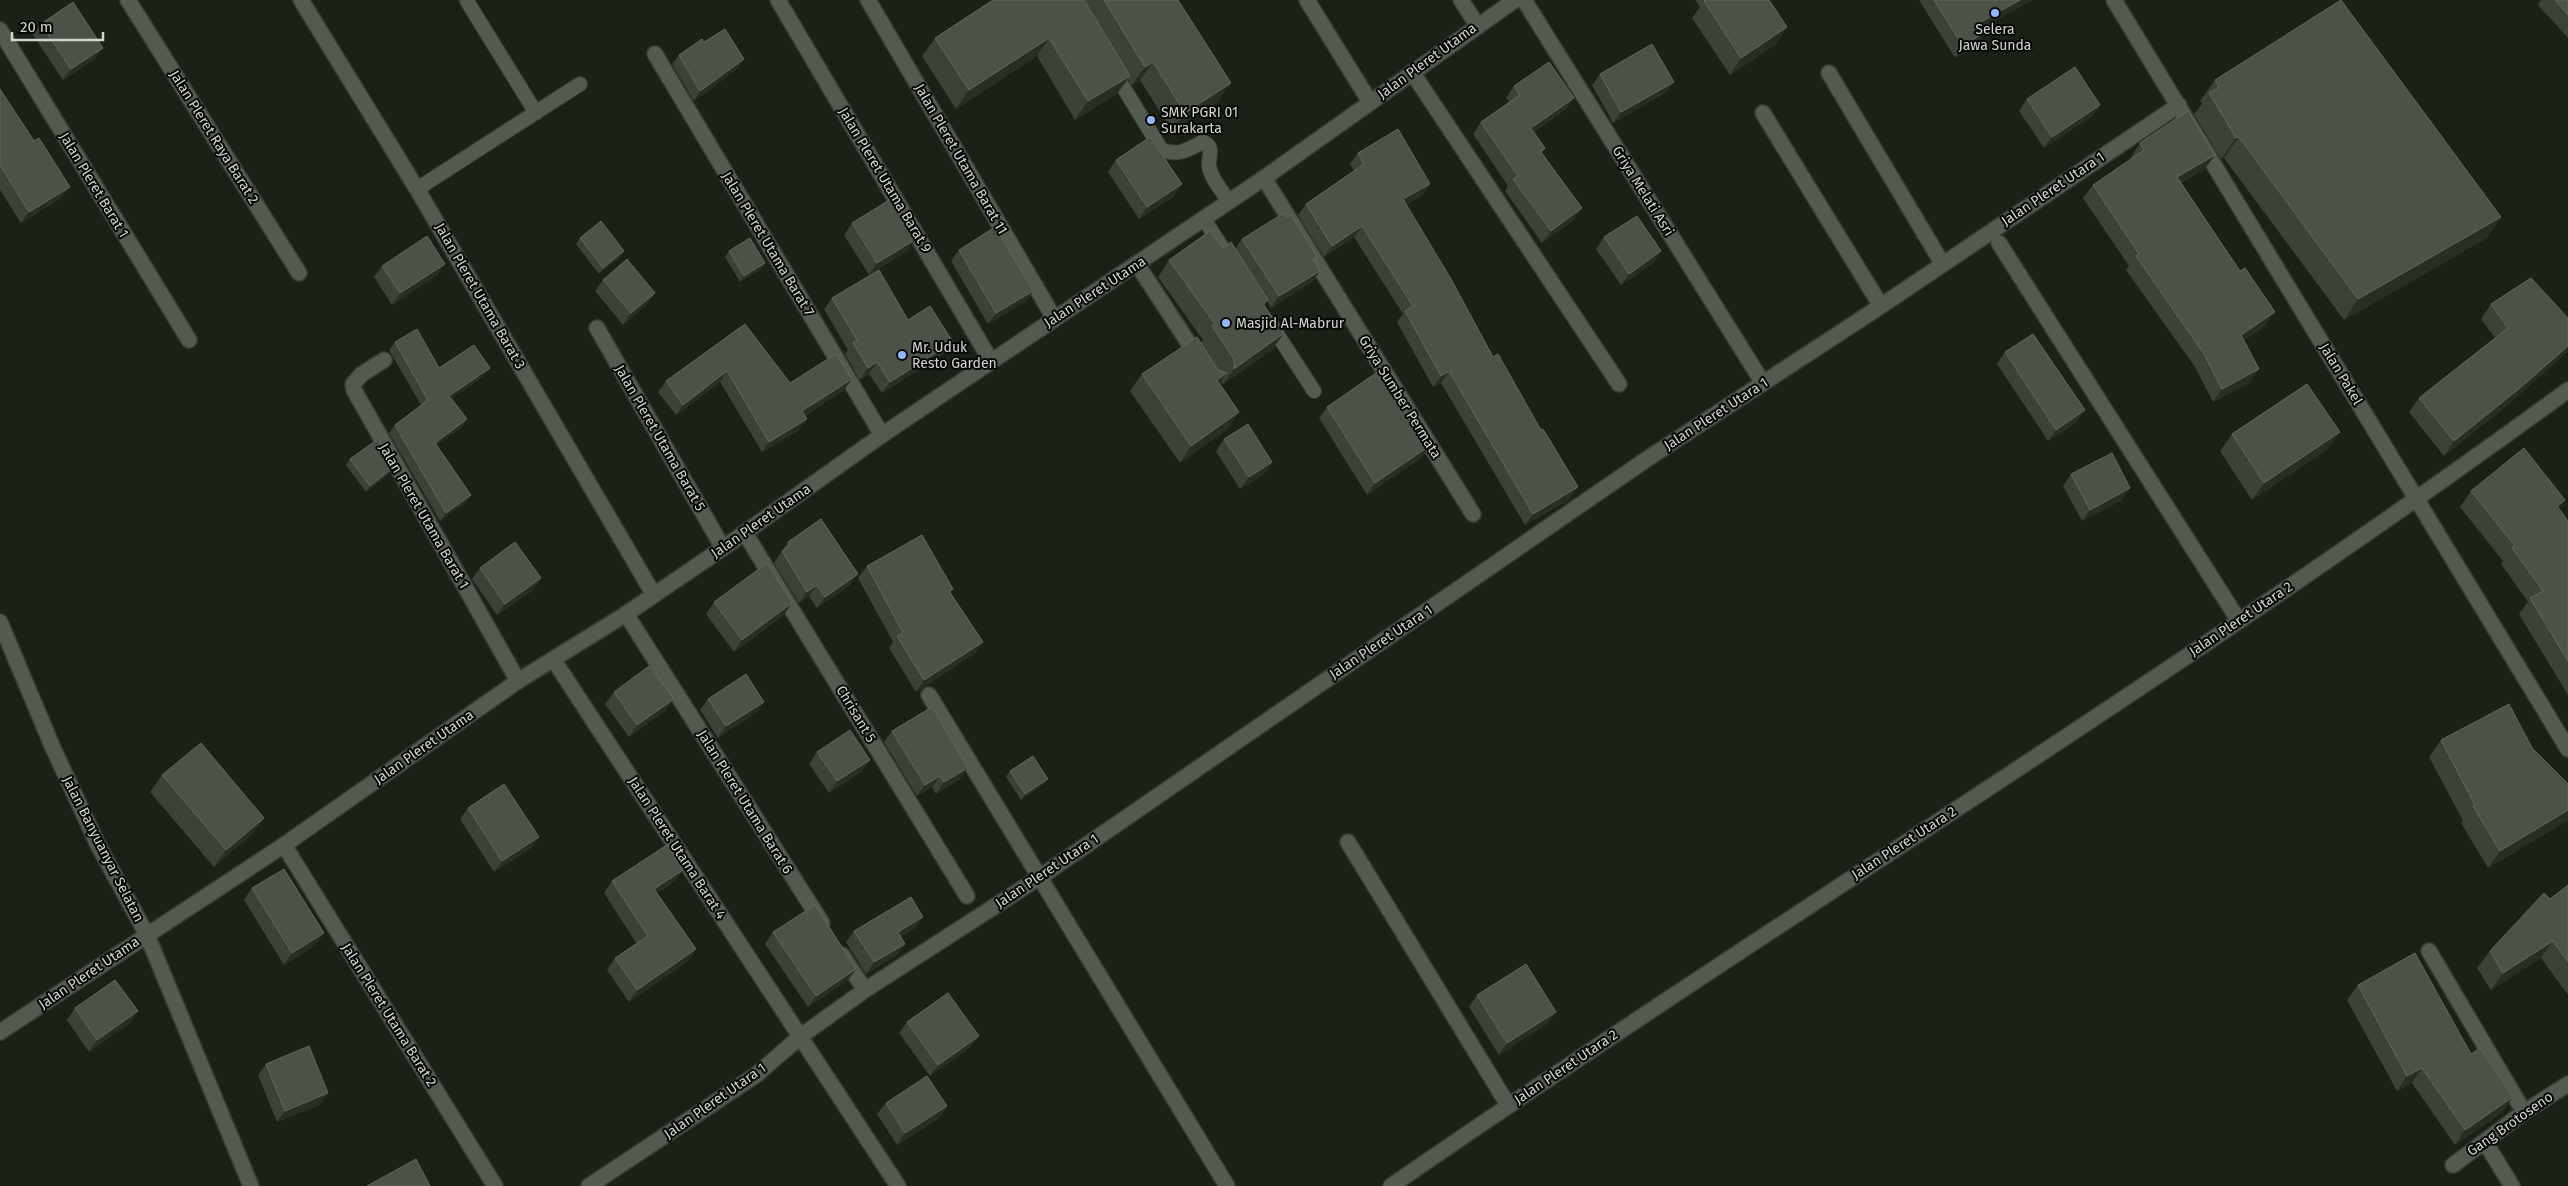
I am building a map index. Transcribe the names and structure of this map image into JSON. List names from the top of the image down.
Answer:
{
  "streets": {
    "street": [
      "Jalan Pleret Utama",
      "Jalan Pleret Raya Barat 2",
      "Jalan Pleret Utama Barat 11",
      "Jalan Pleret Utama Barat 9",
      "Jalan Pleret Barat 1",
      "Jalan Pleret Utara 1",
      "Griya Melati Asri",
      "Jalan Pleret Utama Barat 7",
      "Jalan Pleret Utama Barat 3",
      "Jalan Pakel",
      "Griya Sumber Permata",
      "Jalan Pleret Utama Barat 5",
      "Jalan Pleret Utama Barat 1",
      "Jalan Pleret Utara 2",
      "Chrisant 5",
      "Jalan Pleret Utama Barat 6",
      "Jalan Pleret Utama Barat 4",
      "Jalan Banyuanyar Selatan",
      "Jalan Pleret Utama Barat 2",
      "Gang Brotoseno"
    ]
  },
  "crossings": [
    ["Jalan Pleret Utama", "Jalan Pleret Utama Barat 11"],
    ["Jalan Pleret Utama", "Jalan Pleret Utama Barat 9"],
    ["Jalan Pleret Utama", "Jalan Pleret Utama Barat 7"],
    ["Jalan Pleret Utama", "Jalan Pleret Utama Barat 3"],
    ["Jalan Pleret Utama", "Griya Sumber Permata"],
    ["Jalan Pleret Utama", "Jalan Pleret Utama Barat 5"],
    ["Jalan Pleret Utama", "Jalan Pleret Utama Barat 1"],
    ["Jalan Pleret Utama", "Chrisant 5"],
    ["Jalan Pleret Utama", "Jalan Pleret Utama Barat 6"],
    ["Jalan Pleret Utama", "Jalan Pleret Utama Barat 4"],
    ["Jalan Pleret Utama", "Jalan Banyuanyar Selatan"],
    ["Jalan Pleret Utama", "Jalan Pleret Utama Barat 2"],
    ["Jalan Pleret Utara 1", "Griya Melati Asri"],
    ["Jalan Pleret Utara 1", "Jalan Pakel"],
    ["Jalan Pleret Utara 1", "Jalan Pleret Utama Barat 6"],
    ["Jalan Pleret Utara 1", "Jalan Pleret Utama Barat 4"],
    ["Jalan Pakel", "Jalan Pleret Utara 2"]
  ],
  "places": [
    "Selera Jawa Sunda",
    "SMK PGRI 01 Surakarta",
    "Masjid Al-Mabrur",
    "Mr. Uduk Resto Garden"
  ],
  "scale_bar": "20 m"
}
